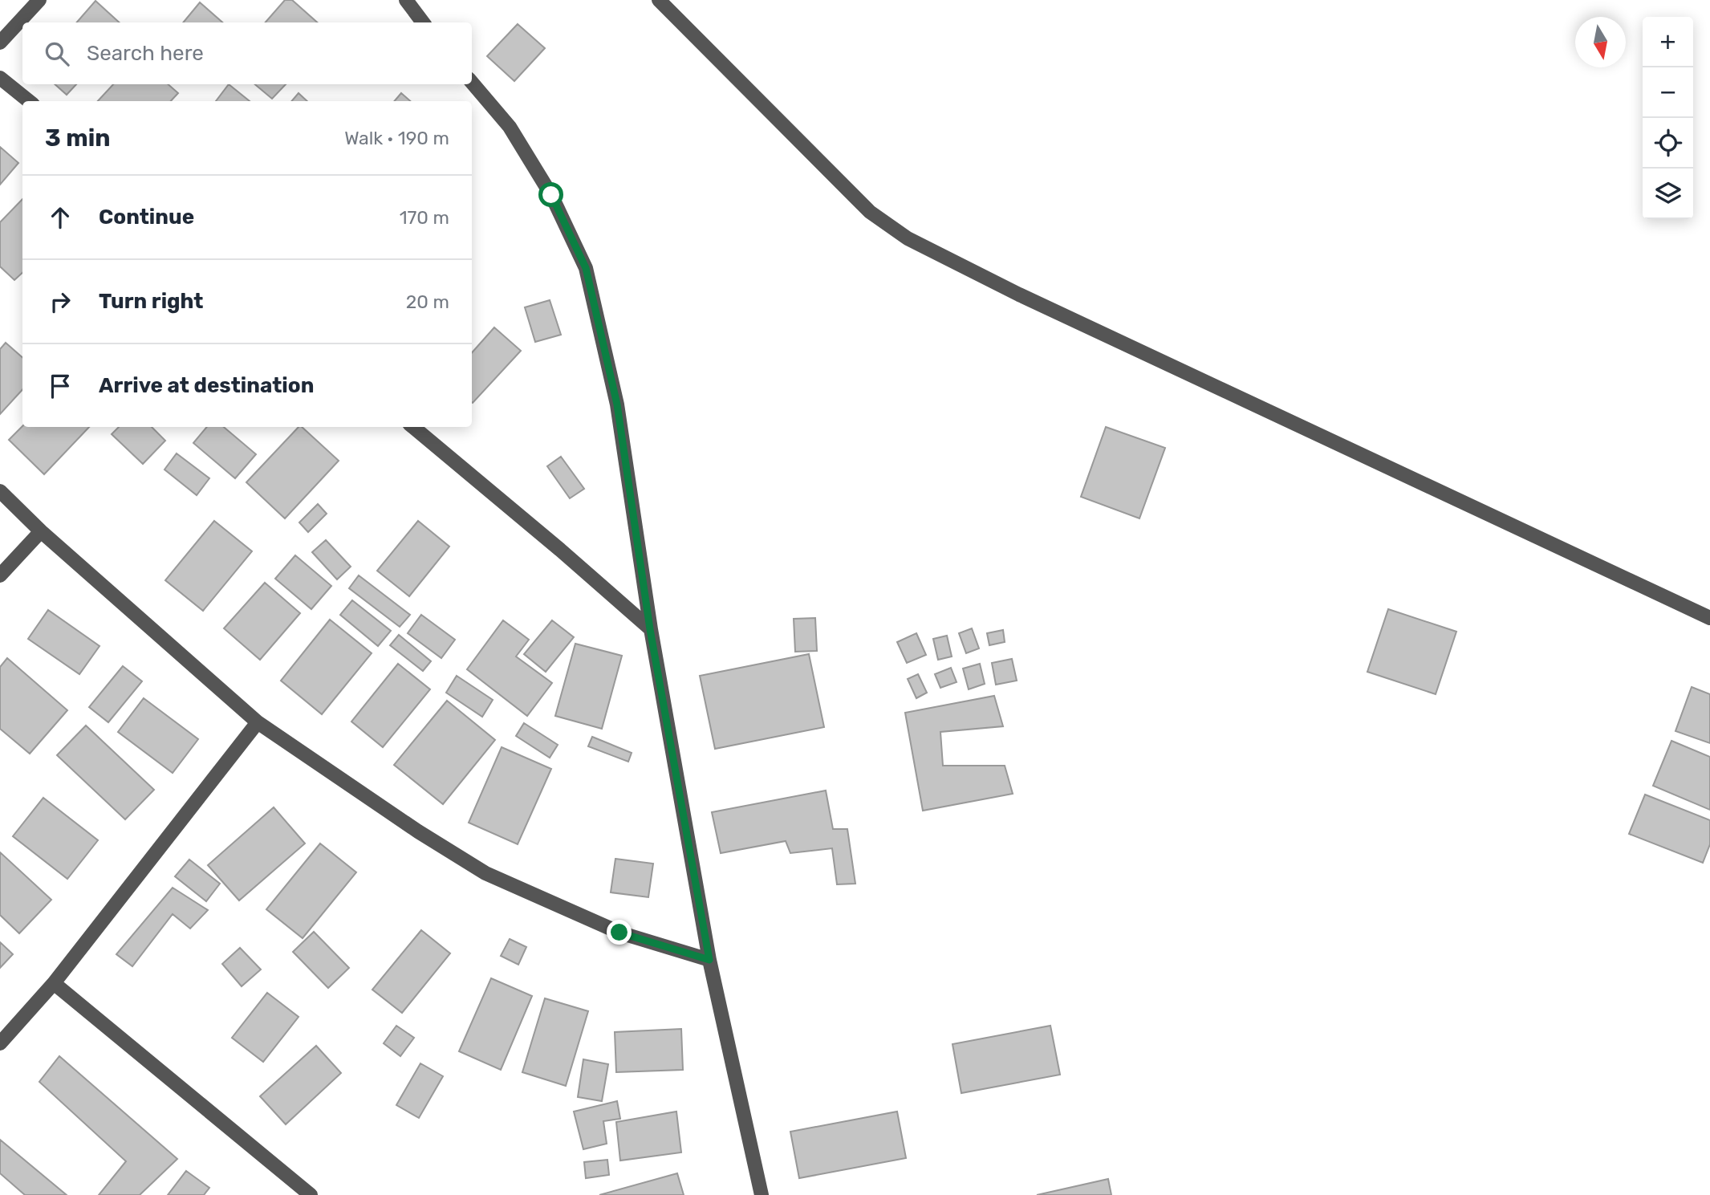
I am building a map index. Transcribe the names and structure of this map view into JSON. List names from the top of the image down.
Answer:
{
  "north": "bottom",
  "page": {
    "map_buttons": ["+", "−"],
    "search": "Search here",
    "heading": ["3 min", "Walk · 190 m"],
    "list": [
      ["Continue", "170 m"],
      ["Turn right", "20 m"],
      "Arrive at destination"
    ]
  }
}
